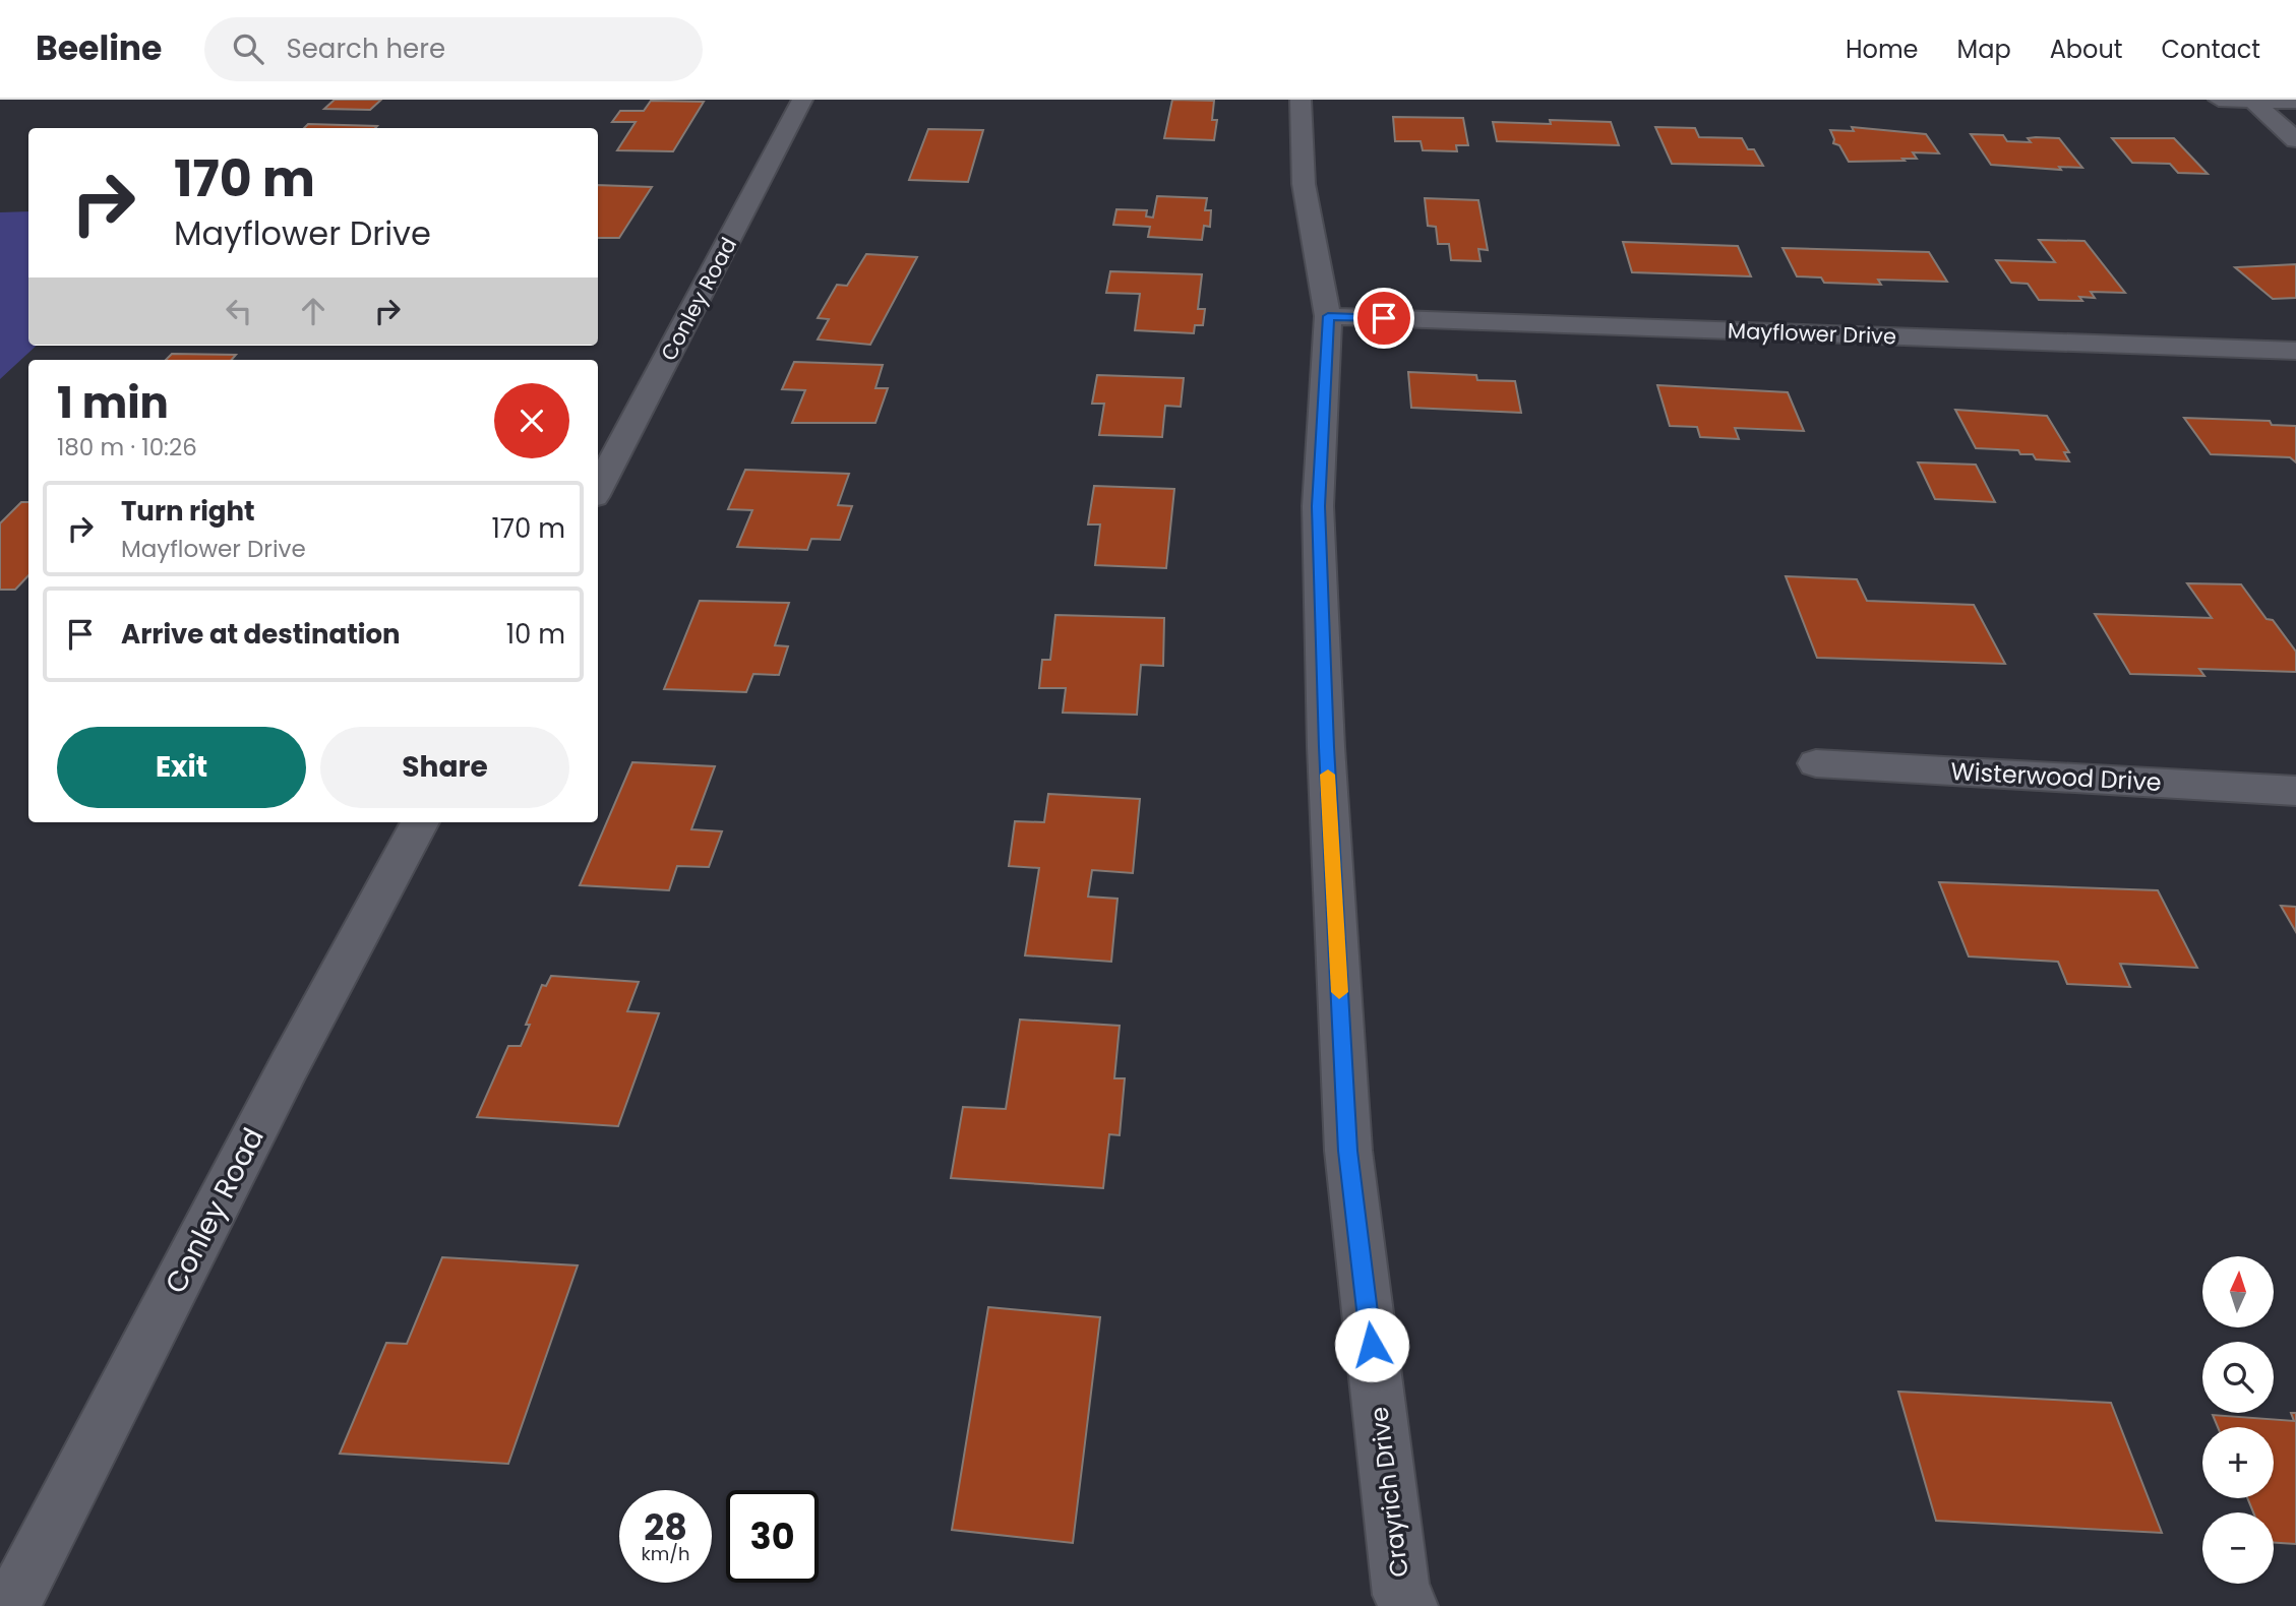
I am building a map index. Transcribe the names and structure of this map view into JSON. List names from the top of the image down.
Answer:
{
  "streets": {
    "street": [
      "Conley Road",
      "Mayflower Drive",
      "Wisterwood Drive",
      "Crayrich Drive"
    ]
  },
  "crossings": [
    ["Mayflower Drive", "Crayrich Drive"]
  ],
  "north": "top",
  "page": {
    "header": "Beeline",
    "search": "Search here",
    "nav": [
      "Home",
      "Map",
      "About",
      "Contact"
    ],
    "turn": ["170 m", "Mayflower Drive"],
    "heading": ["1 min", "180 m · 10:26"],
    "list": [
      {
        "name": "Turn right",
        "note": "Mayflower Drive",
        "value": "170 m"
      },
      {
        "name": "Arrive at destination",
        "value": "10 m"
      }
    ],
    "buttons": ["Exit", "Share"],
    "map_buttons": ["+", "−"],
    "speed": "28 km/h",
    "limit": "30"
  }
}
